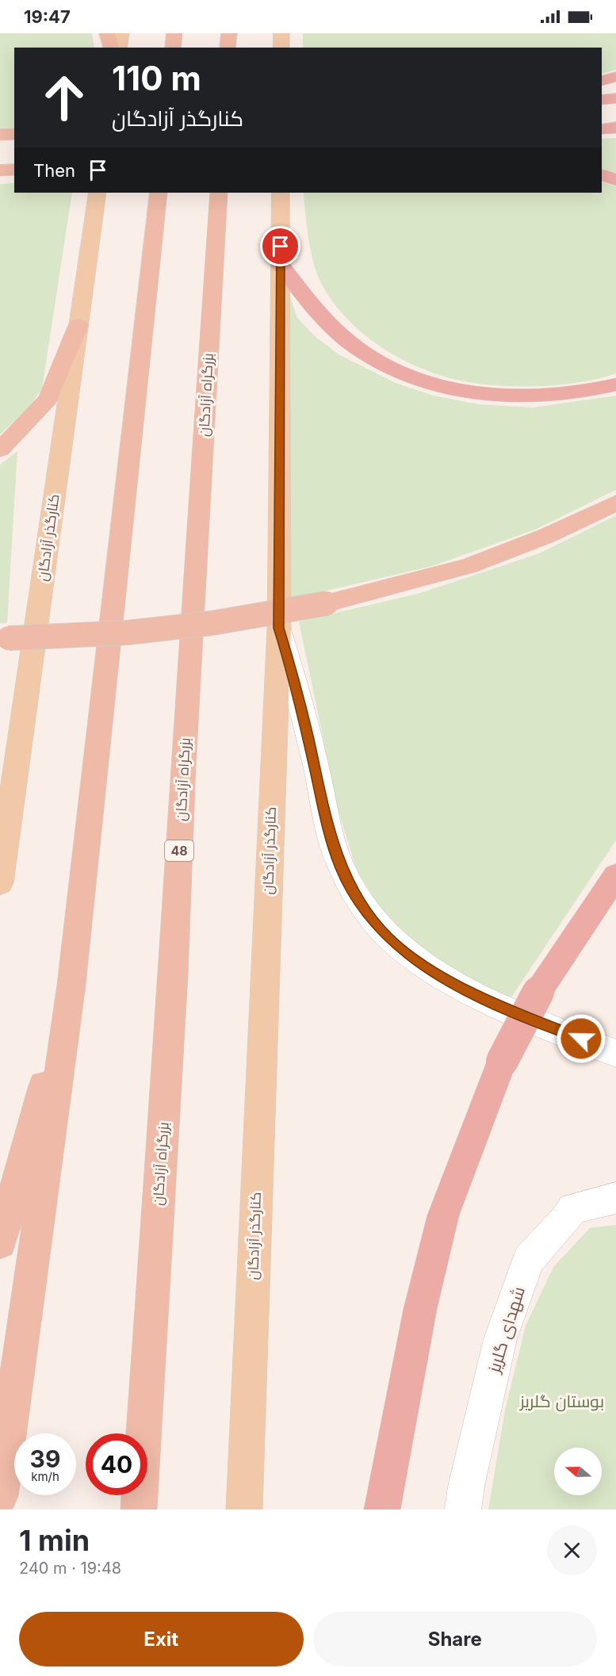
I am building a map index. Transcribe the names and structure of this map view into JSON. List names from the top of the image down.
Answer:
{
  "streets": {
    "highway": ["بزرگراه آزادگان", "48"],
    "main road": ["کنارگذر آزادگان"],
    "street": ["شهدای گلریز"]
  },
  "parks": ["بوستان گلریز"],
  "north": "left",
  "page": {
    "status": "19:47",
    "turn": ["110 m", "کنارگذر آزادگان"],
    "then": "Then",
    "speed": "39 km/h",
    "limit": "40",
    "heading": ["1 min", "240 m · 19:48"],
    "buttons": ["Exit", "Share"]
  }
}
